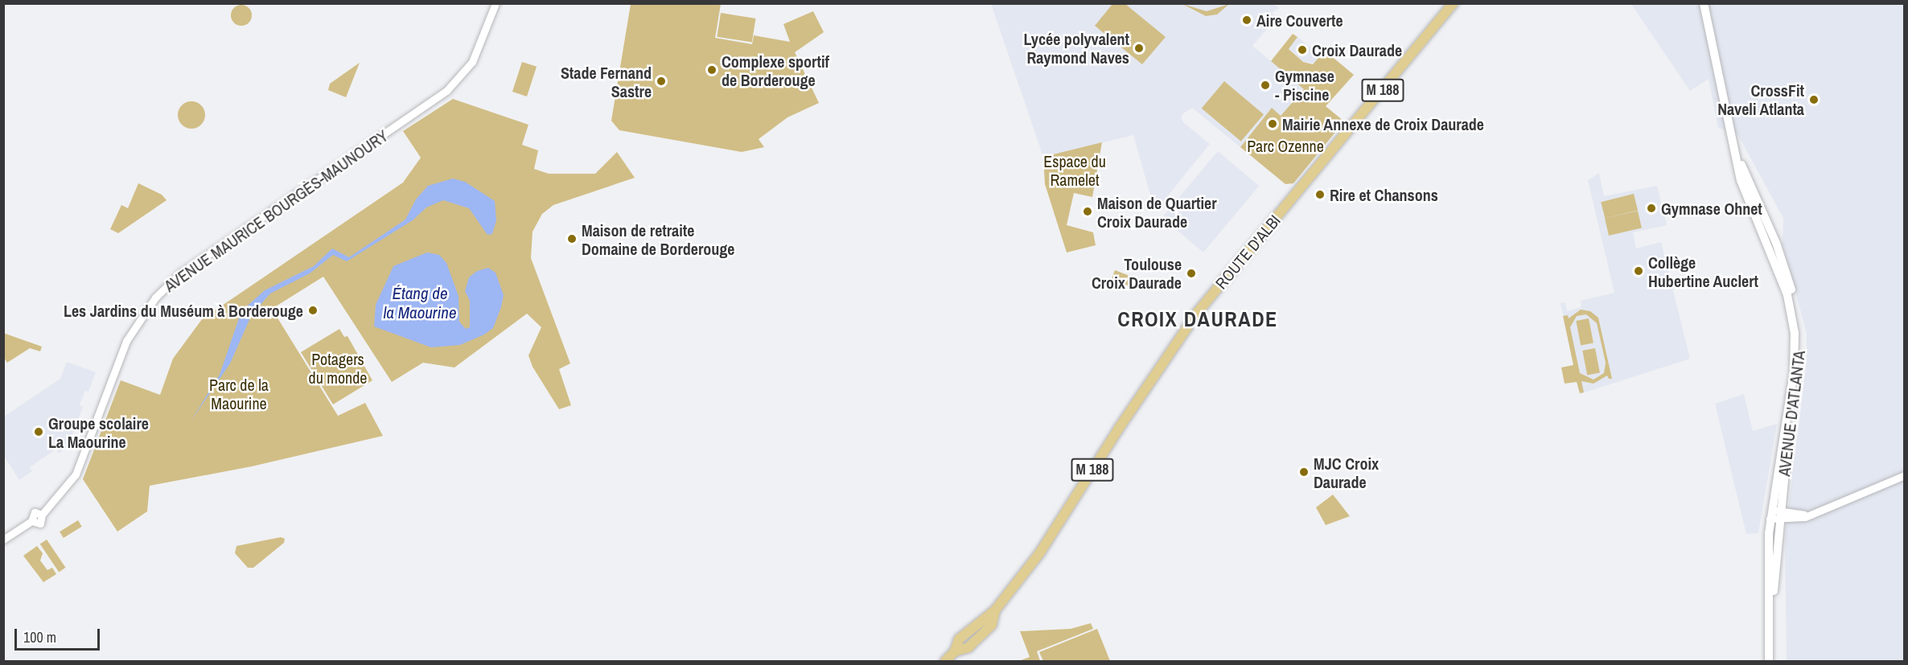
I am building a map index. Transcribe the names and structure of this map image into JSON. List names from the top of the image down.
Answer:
{
  "streets": {
    "main road": ["M 188", "ROUTE D'ALBI", "AVENUE D'ATLANTA"],
    "street": ["AVENUE MAURICE BOURGÈS-MAUNOURY"]
  },
  "districts": ["CROIX DAURADE"],
  "water": ["Étang de la Maourine"],
  "parks": [
    "Parc Ozenne",
    "Espace du Ramelet",
    "Potagers du monde",
    "Parc de la Maourine"
  ],
  "places": [
    "Aire Couverte",
    "Lycée polyvalent Raymond Naves",
    "Croix Daurade",
    "Complexe sportif de Borderouge",
    "Stade Fernand Sastre",
    "Gymnase - Piscine",
    "CrossFit Naveli Atlanta",
    "Mairie Annexe de Croix Daurade",
    "Rire et Chansons",
    "Gymnase Ohnet",
    "Maison de Quartier Croix Daurade",
    "Maison de retraite Domaine de Borderouge",
    "Collège Hubertine Auclert",
    "Toulouse Croix Daurade",
    "Les Jardins du Muséum à Borderouge",
    "Groupe scolaire La Maourine",
    "MJC Croix Daurade"
  ],
  "scale_bar": "100 m"
}
